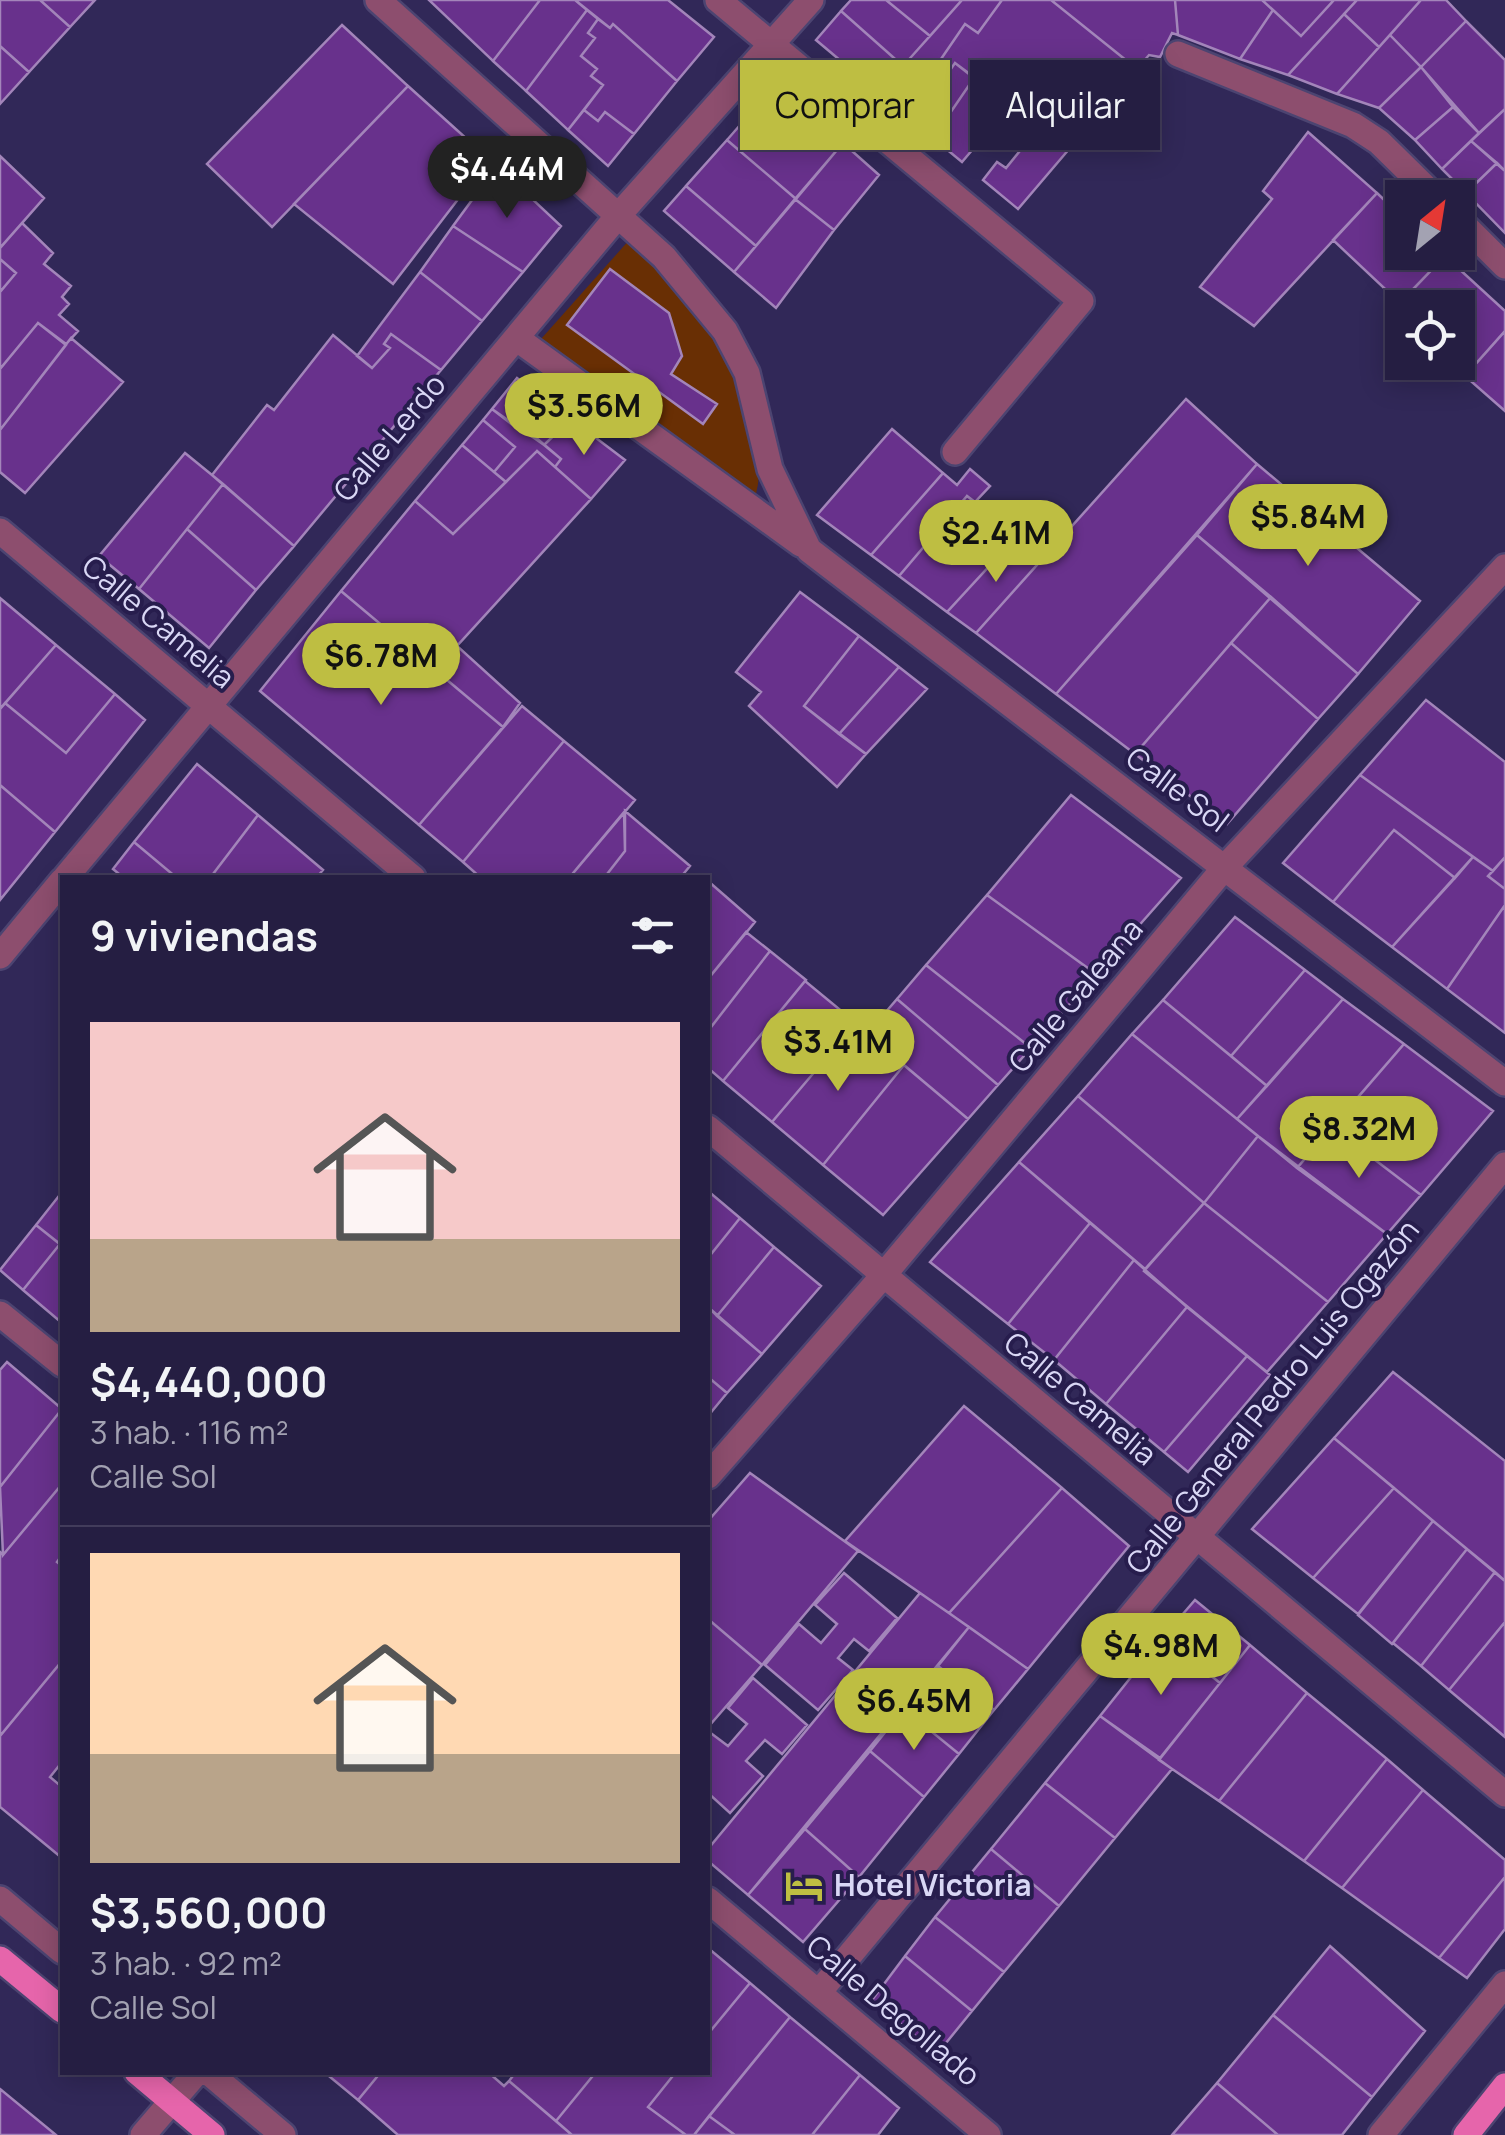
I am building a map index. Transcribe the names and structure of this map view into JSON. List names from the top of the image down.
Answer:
{
  "streets": {
    "street": [
      "Calle Lerdo",
      "Calle Camelia",
      "Calle Sol",
      "Calle Galeana",
      "Calle General Pedro Luis Ogazón",
      "Calle Degollado"
    ]
  },
  "crossings": [
    ["Calle Lerdo", "Calle Camelia"],
    ["Calle Lerdo", "Calle Sol"],
    ["Calle Camelia", "Calle Galeana"],
    ["Calle Camelia", "Calle General Pedro Luis Ogazón"],
    ["Calle Sol", "Calle Galeana"],
    ["Calle General Pedro Luis Ogazón", "Calle Degollado"]
  ],
  "places": {
    "hotel": ["Hotel Victoria"]
  },
  "north": "top right",
  "page": {
    "chip": ["Comprar", "Alquilar"],
    "price": [
      "$4.44M",
      "$3.56M",
      "$5.84M",
      "$2.41M",
      "$6.78M",
      "$3.41M",
      "$8.32M",
      "$4.98M",
      "$6.45M"
    ],
    "heading": "9 viviendas",
    "list": [
      {
        "name": "$4,440,000",
        "note": "3 hab. · 116 m² · Calle Sol"
      },
      {
        "name": "$3,560,000",
        "note": "3 hab. · 92 m² · Calle Sol"
      }
    ]
  }
}
